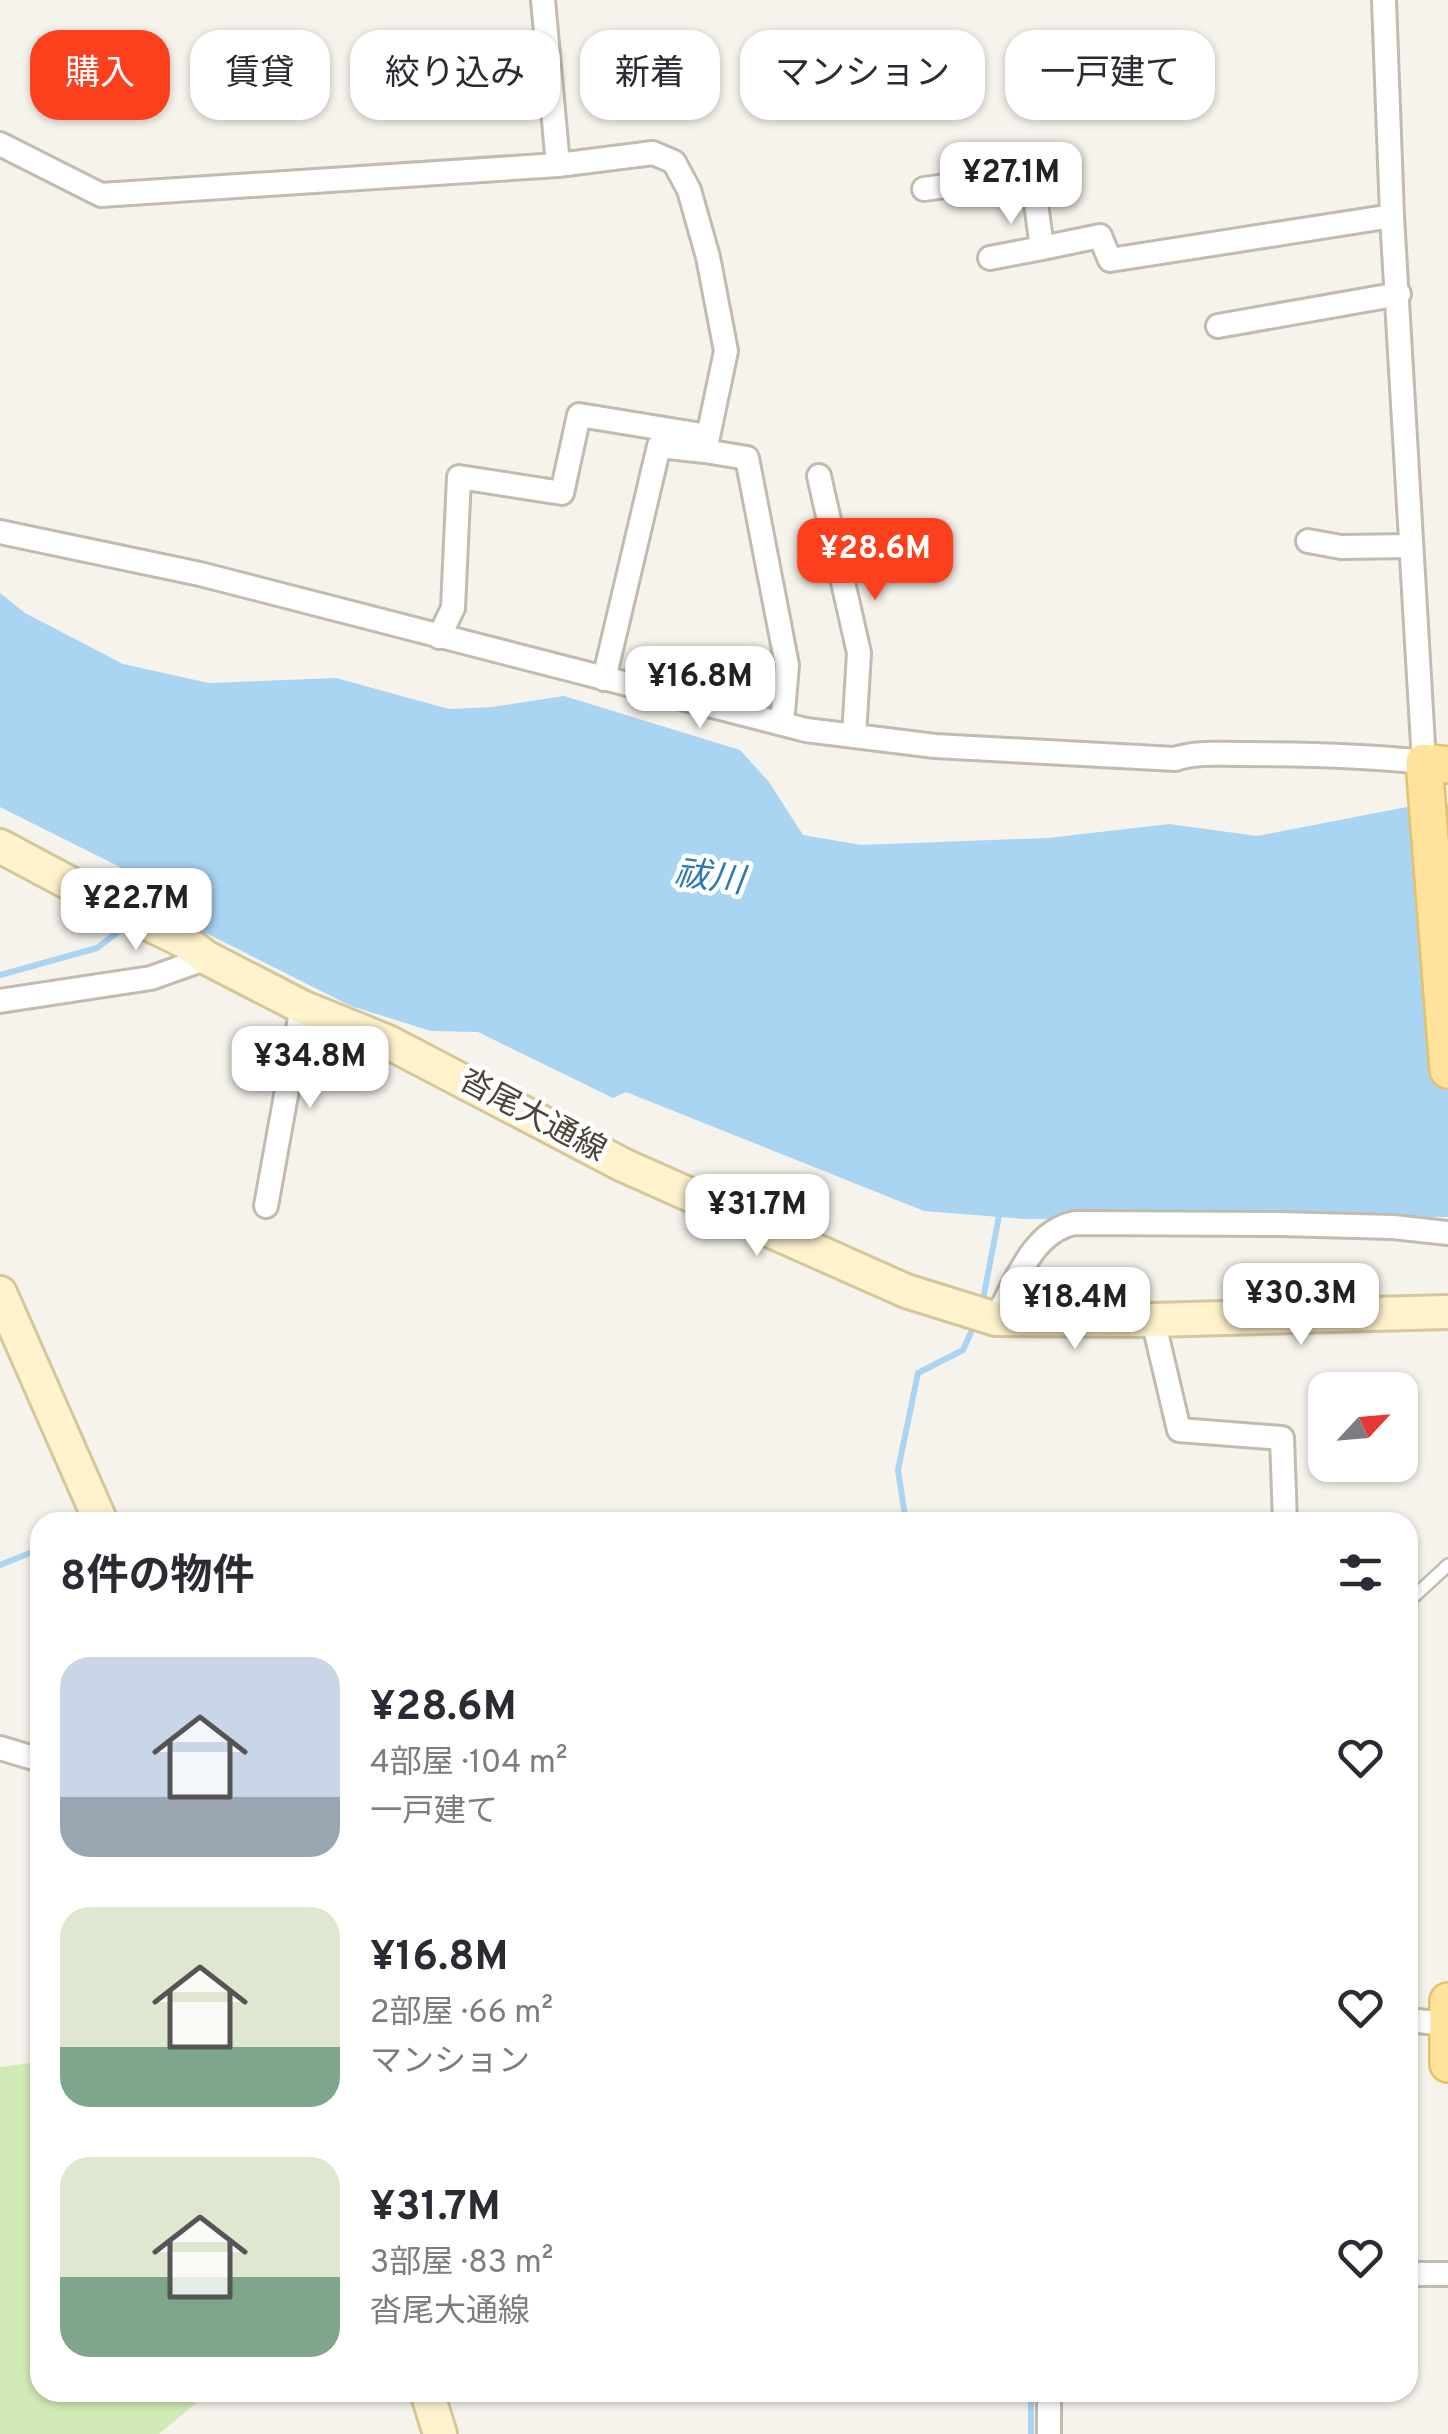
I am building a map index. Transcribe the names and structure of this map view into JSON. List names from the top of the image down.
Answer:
{
  "streets": {
    "main road": ["沓尾大通線"]
  },
  "water": ["祓川"],
  "north": "top right",
  "page": {
    "chip": [
      "購入",
      "賃貸",
      "絞り込み",
      "新着",
      "マンション",
      "一戸建て"
    ],
    "price": [
      "¥27.1M",
      "¥28.6M",
      "¥16.8M",
      "¥22.7M",
      "¥34.8M",
      "¥31.7M",
      "¥30.3M",
      "¥18.4M"
    ],
    "heading": "8件の物件",
    "list": [
      {
        "name": "¥28.6M",
        "note": "4部屋 · 104 m² · 一戸建て"
      },
      {
        "name": "¥16.8M",
        "note": "2部屋 · 66 m² · マンション"
      },
      {
        "name": "¥31.7M",
        "note": "3部屋 · 83 m² · 沓尾大通線"
      }
    ]
  }
}
